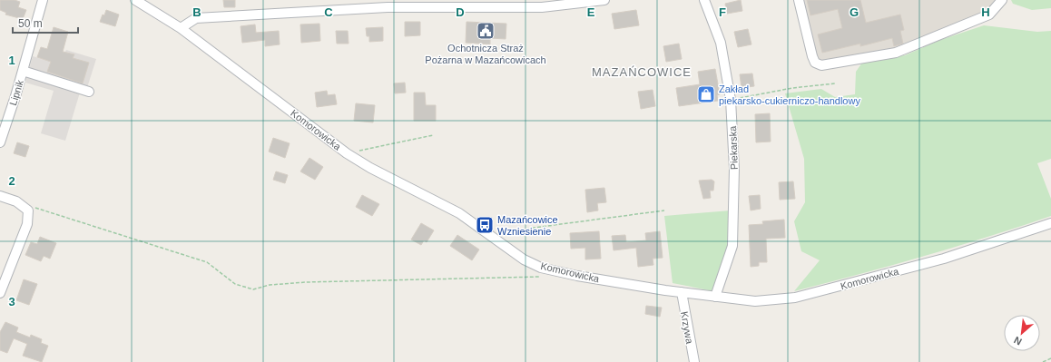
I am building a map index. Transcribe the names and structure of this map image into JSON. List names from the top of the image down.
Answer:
{
  "streets": {
    "street": [
      "Lipnik",
      "Komorowicka",
      "Piekarska",
      "Krzywa"
    ]
  },
  "crossings": [
    ["Komorowicka", "Piekarska"],
    ["Komorowicka", "Krzywa"]
  ],
  "districts": ["MAZAŃCOWICE"],
  "places": {
    "public building": ["Ochotnicza Straż Pożarna w Mazańcowicach"],
    "shop": ["Zakład piekarsko-cukierniczo-handlowy"],
    "bus stop": ["Mazańcowice Wzniesienie"]
  },
  "scale_bar": "50 m",
  "north": "bottom left",
  "grid": {
    "columns": [
      "B",
      "C",
      "D",
      "E",
      "F",
      "G",
      "H"
    ],
    "rows": ["1", "2", "3"]
  }
}
